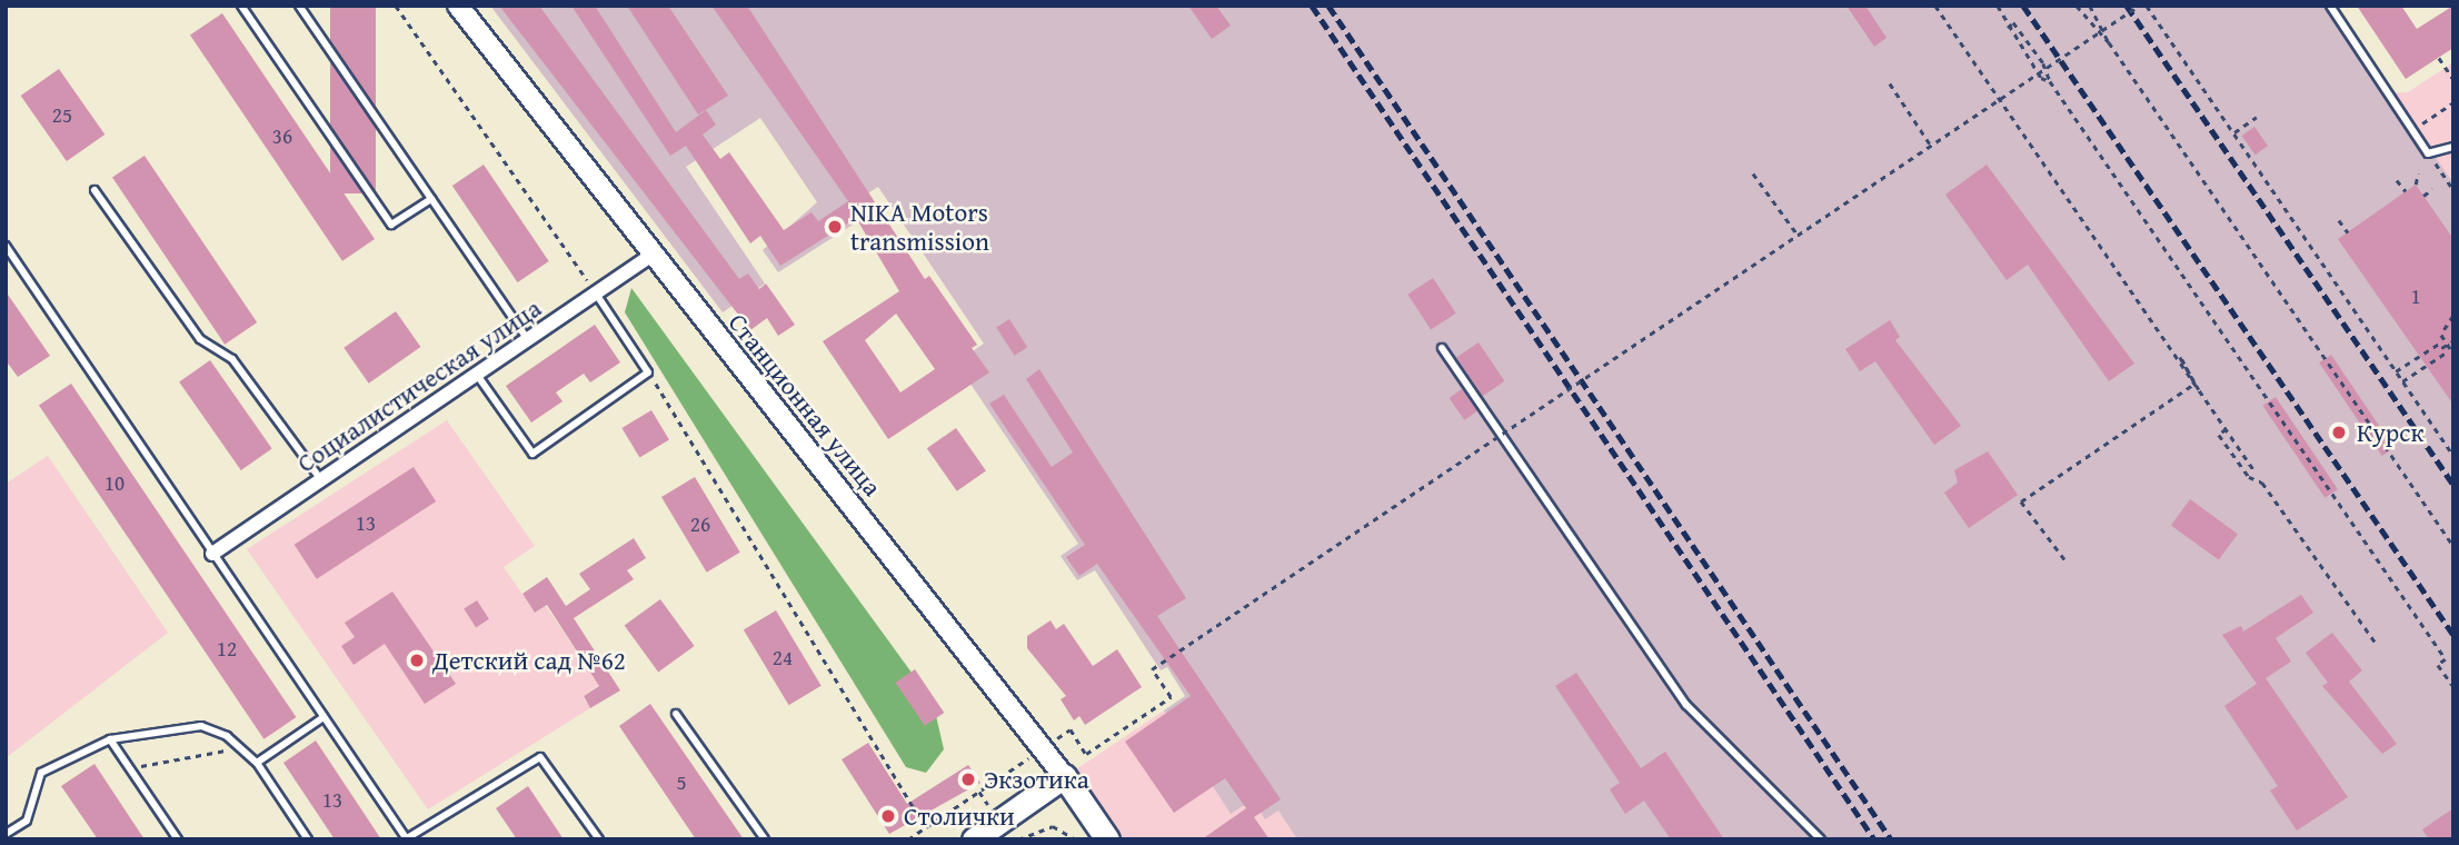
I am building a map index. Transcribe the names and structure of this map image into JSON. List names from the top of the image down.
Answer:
{
  "streets": {
    "main road": ["Станционная улица"],
    "street": ["Социалистическая улица"]
  },
  "crossings": [
    ["Социалистическая улица", "Станционная улица"]
  ],
  "places": [
    "NIKA Motors transmission",
    "Курск",
    "Детский сад №62",
    "Экзотика",
    "Столички"
  ],
  "house_numbers": [
    "25",
    "36",
    "1",
    "10",
    "13",
    "26",
    "12",
    "24",
    "5",
    "13"
  ]
}
